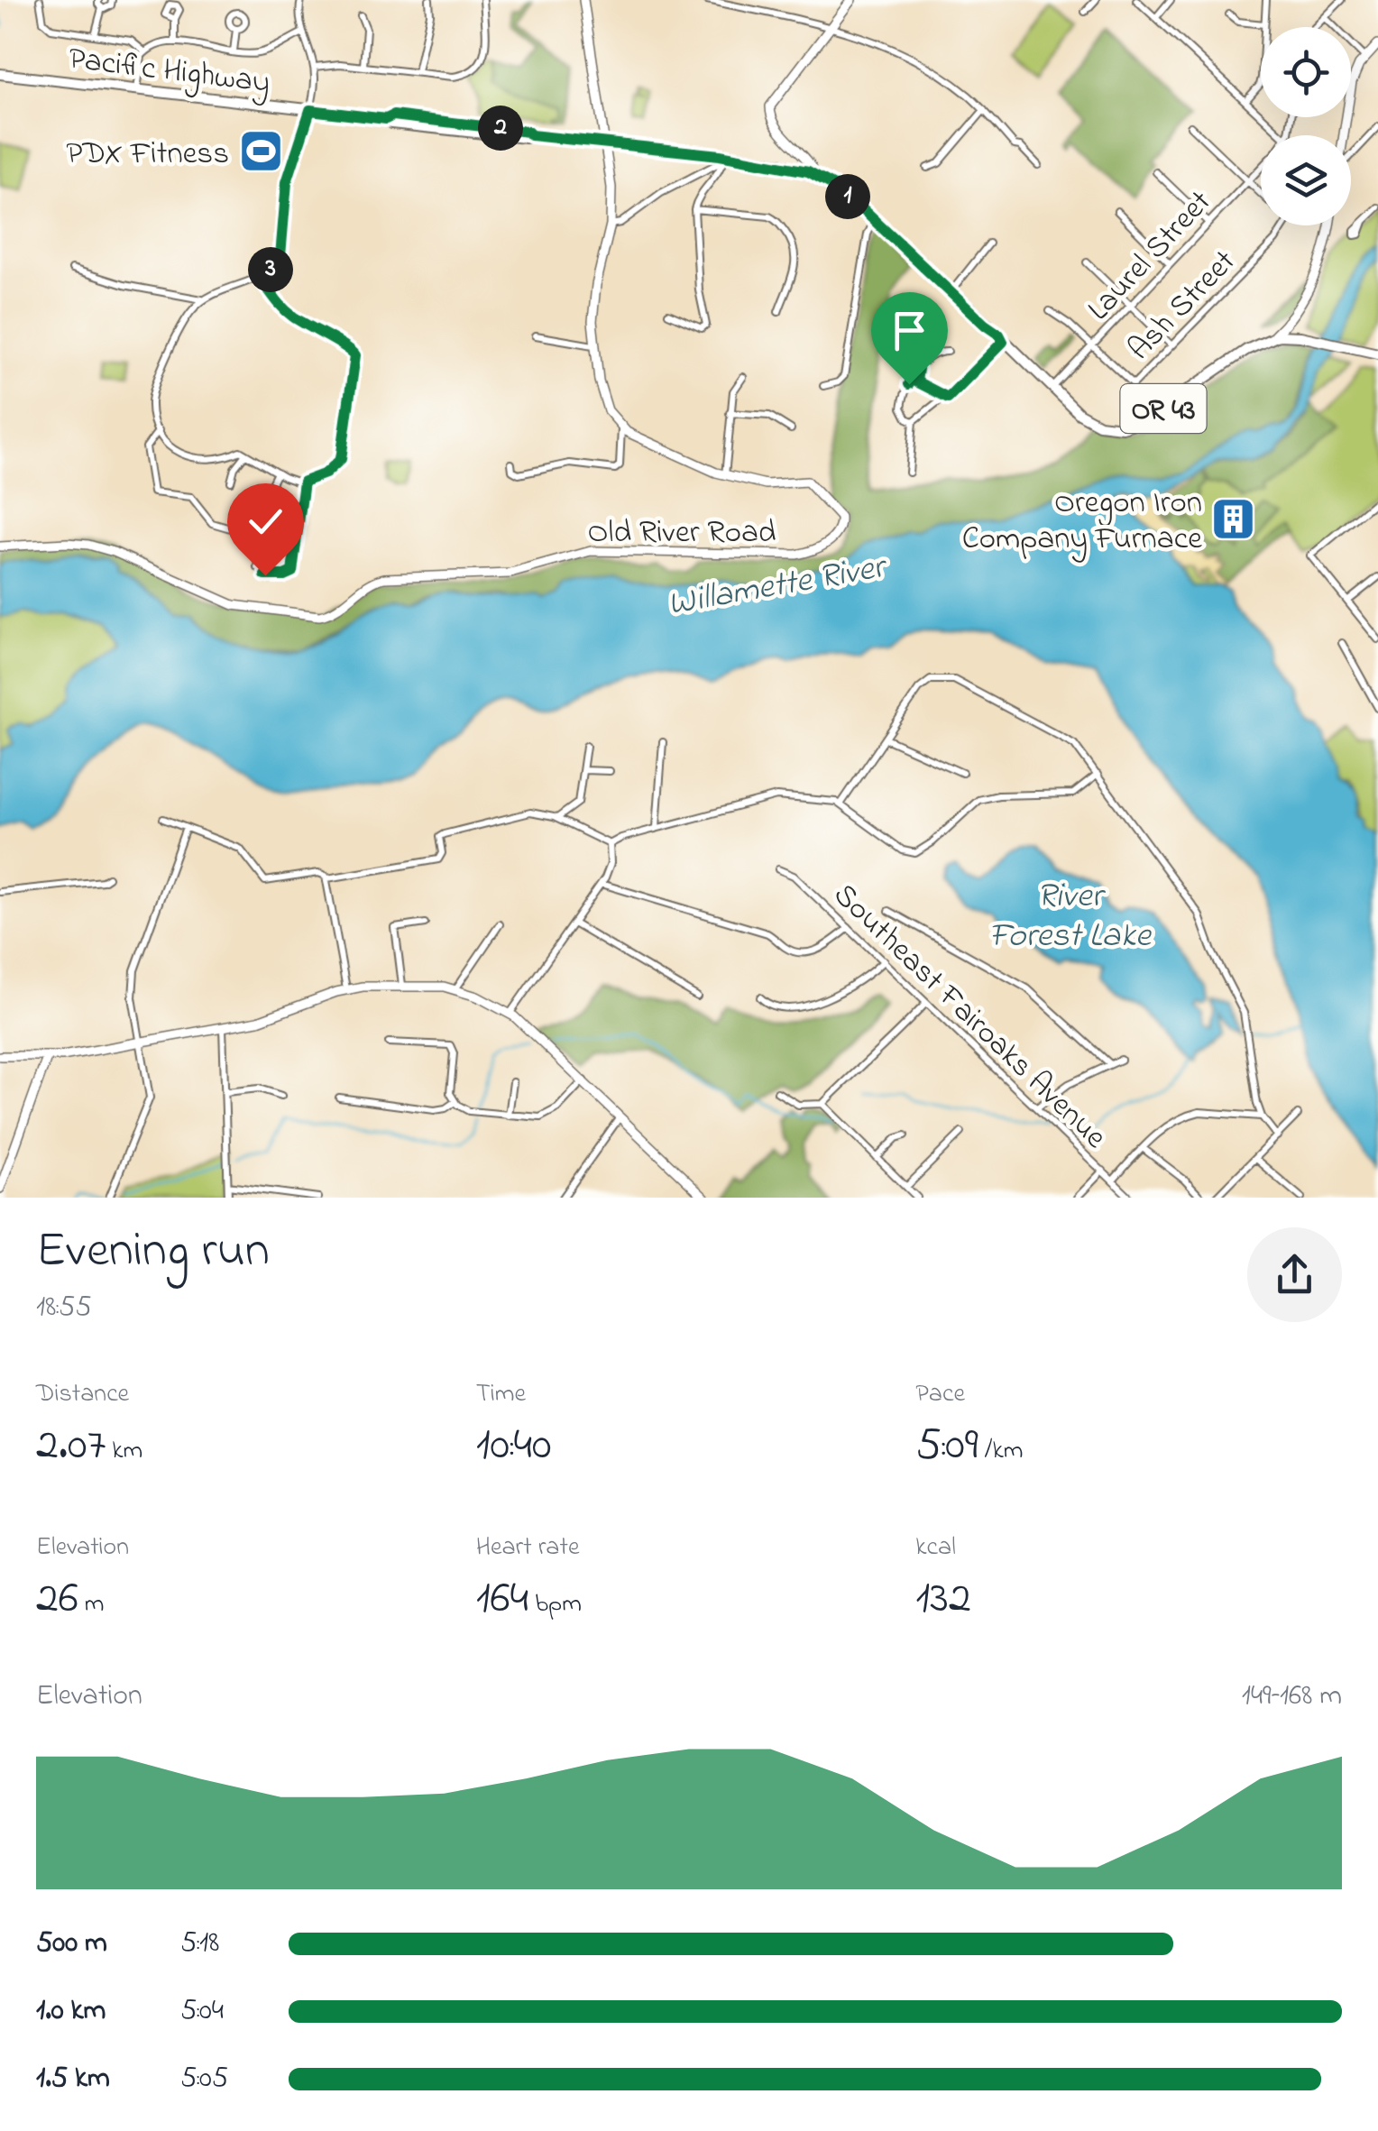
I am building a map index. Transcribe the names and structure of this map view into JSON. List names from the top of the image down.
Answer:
{
  "streets": {
    "main road": ["Pacific Highway", "OR 43"],
    "street": [
      "Laurel Street",
      "Ash Street",
      "Old River Road",
      "Southeast Fairoaks Avenue"
    ]
  },
  "crossings": [
    ["Pacific Highway", "Laurel Street"],
    ["Laurel Street", "Ash Street"]
  ],
  "water": ["Willamette River", "River Forest Lake"],
  "places": {
    "sports": ["PDX Fitness"],
    "building": ["Oregon Iron Company Furnace"]
  },
  "page": {
    "pins": ["2", "1", "3"],
    "heading": ["Evening run", "18:55"],
    "stats": [
      ["Distance", "2.07 km"],
      ["Time", "10:40"],
      ["Pace", "5:09 /km"],
      ["Elevation", "26 m"],
      ["Heart rate", "164 bpm"],
      ["kcal", "132"]
    ],
    "chart": ["Elevation", "149–168 m"],
    "list": [
      {
        "name": "500 m",
        "note": "5:18"
      },
      {
        "name": "1.0 km",
        "note": "5:04"
      },
      {
        "name": "1.5 km",
        "note": "5:05"
      }
    ]
  }
}
